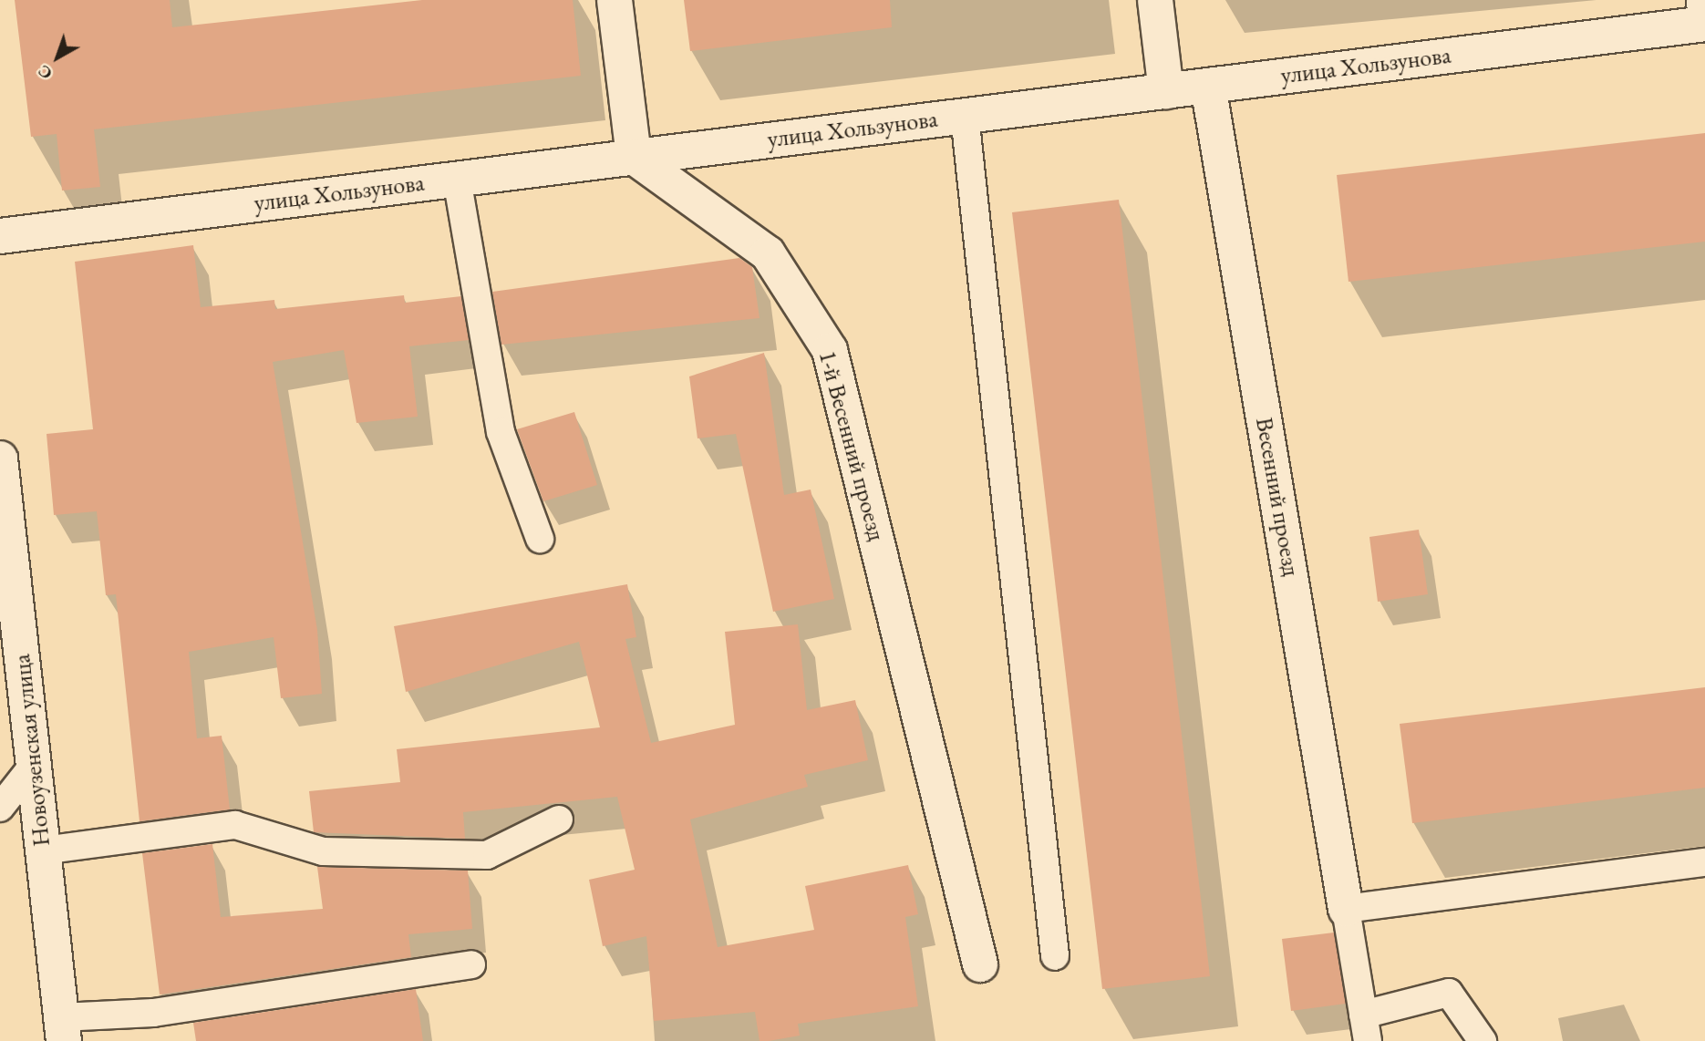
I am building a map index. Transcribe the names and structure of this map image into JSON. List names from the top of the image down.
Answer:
{
  "streets": {
    "street": [
      "улица Хользунова",
      "1-й Весенний проезд",
      "Весенний проезд",
      "Новоузенская улица"
    ]
  },
  "crossings": [
    ["улица Хользунова", "1-й Весенний проезд"],
    ["улица Хользунова", "Весенний проезд"]
  ],
  "north": "bottom left"
}
